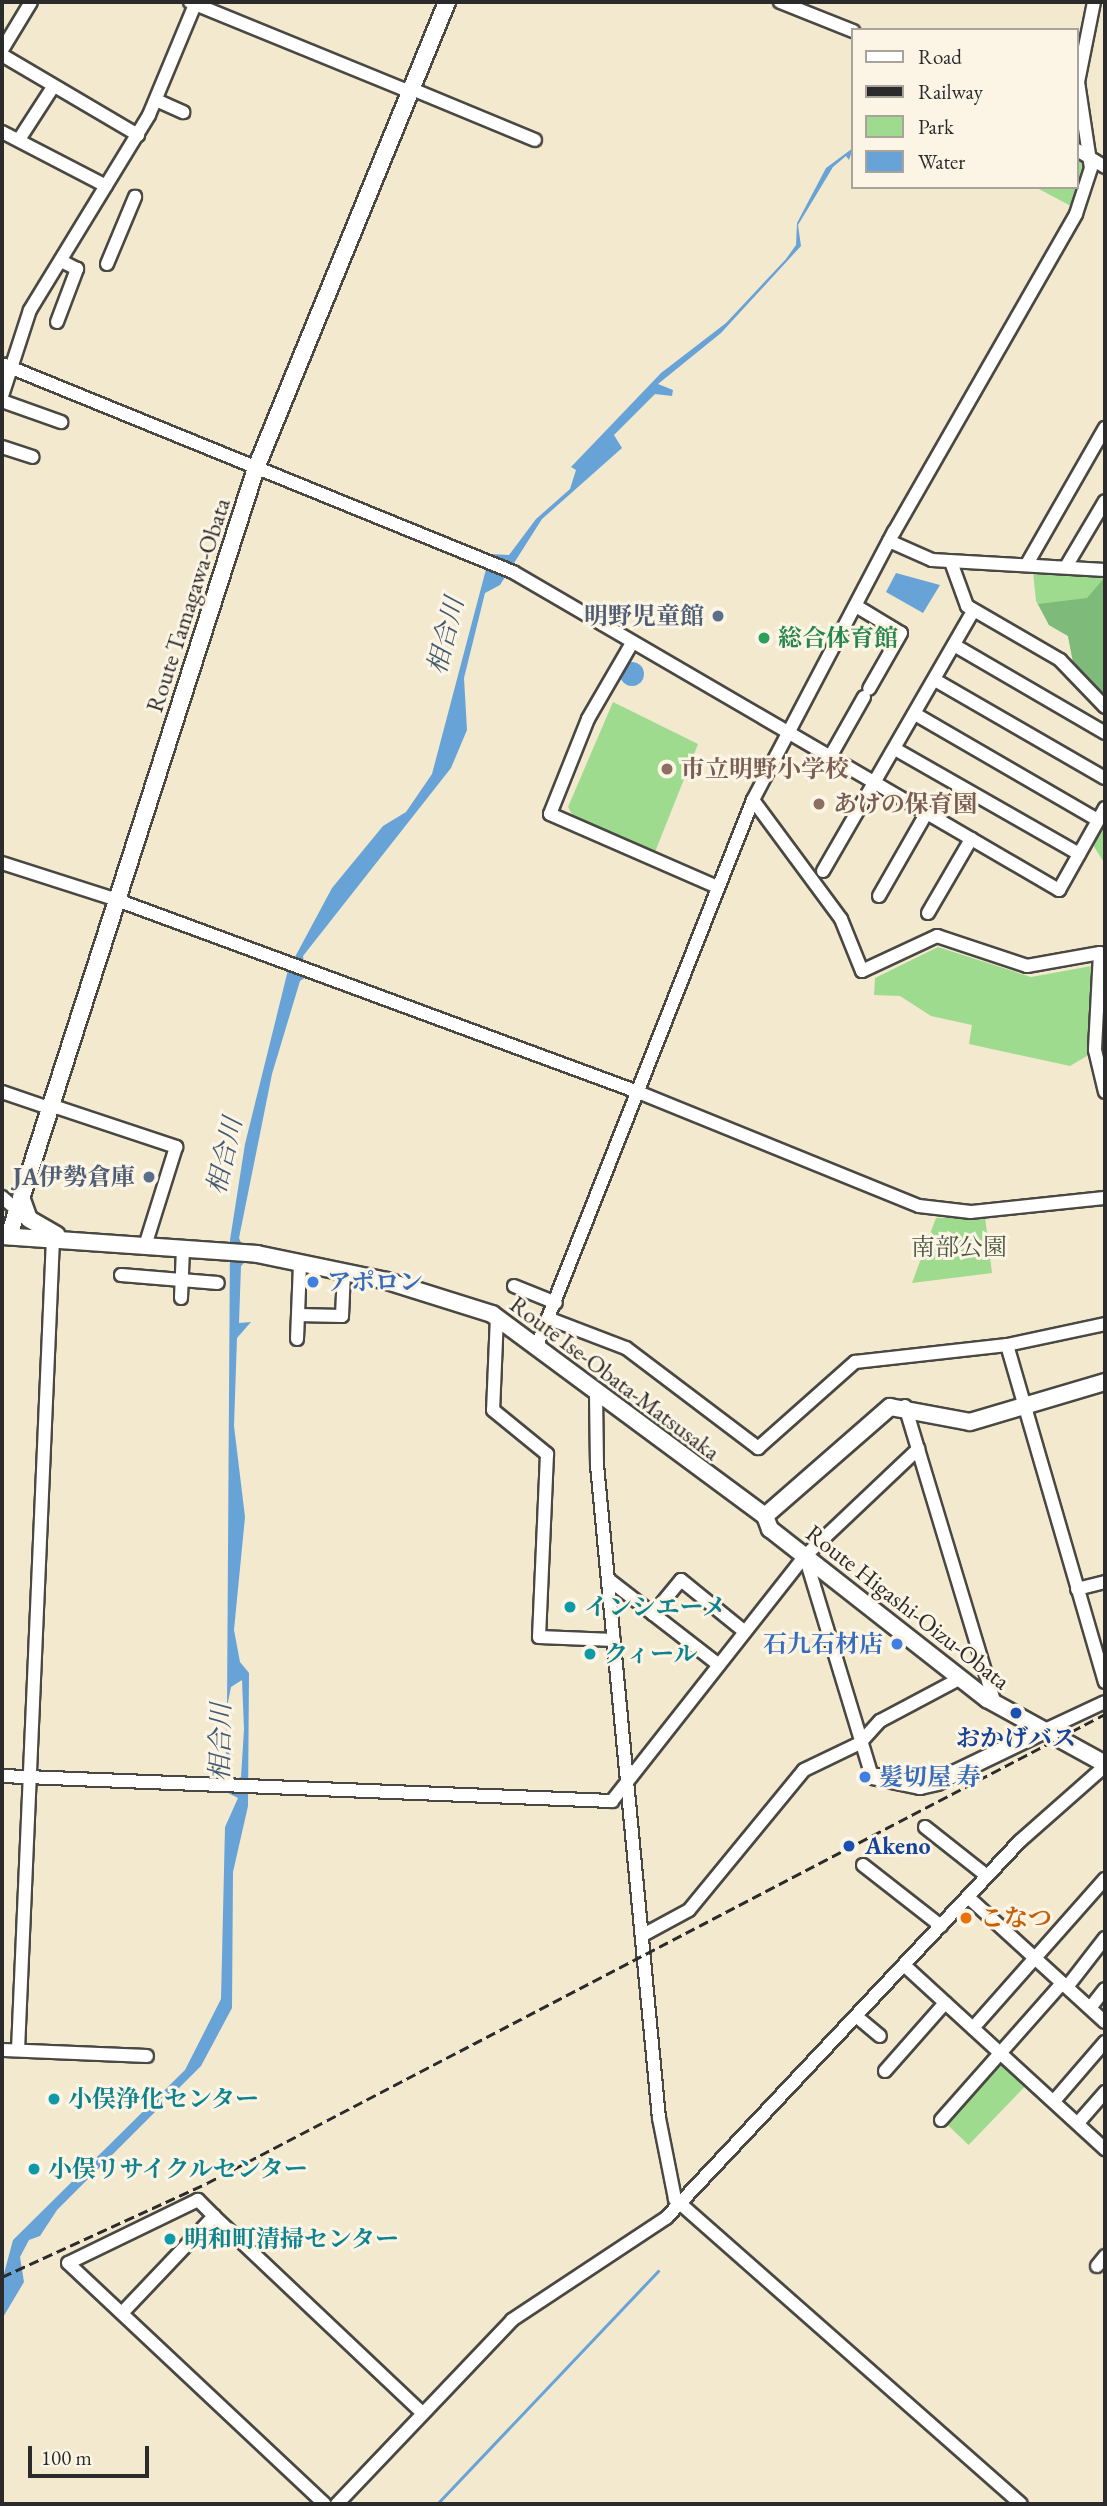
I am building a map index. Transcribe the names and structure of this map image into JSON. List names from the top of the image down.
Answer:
{
  "streets": {
    "main road": ["Route Tamagawa-Obata", "Route Ise-Obata-Matsusaka", "Route Higashi-Oizu-Obata"]
  },
  "crossings": [
    ["Route Tamagawa-Obata", "Route Ise-Obata-Matsusaka"],
    ["Route Ise-Obata-Matsusaka", "Route Higashi-Oizu-Obata"]
  ],
  "water": ["相合川"],
  "parks": ["南部公園"],
  "places": [
    "明野児童館",
    "総合体育館",
    "市立明野小学校",
    "あけの保育園",
    "JA伊勢倉庫",
    "アポロン",
    "インシエーメ",
    "石九石材店",
    "クィール",
    "おかげバス",
    "髪切屋 寿",
    "Akeno",
    "こなつ",
    "小俣浄化センター",
    "小俣リサイクルセンター",
    "明和町清掃センター"
  ],
  "legend": [
    "Road",
    "Railway",
    "Park",
    "Water"
  ],
  "scale_bar": "100 m"
}
